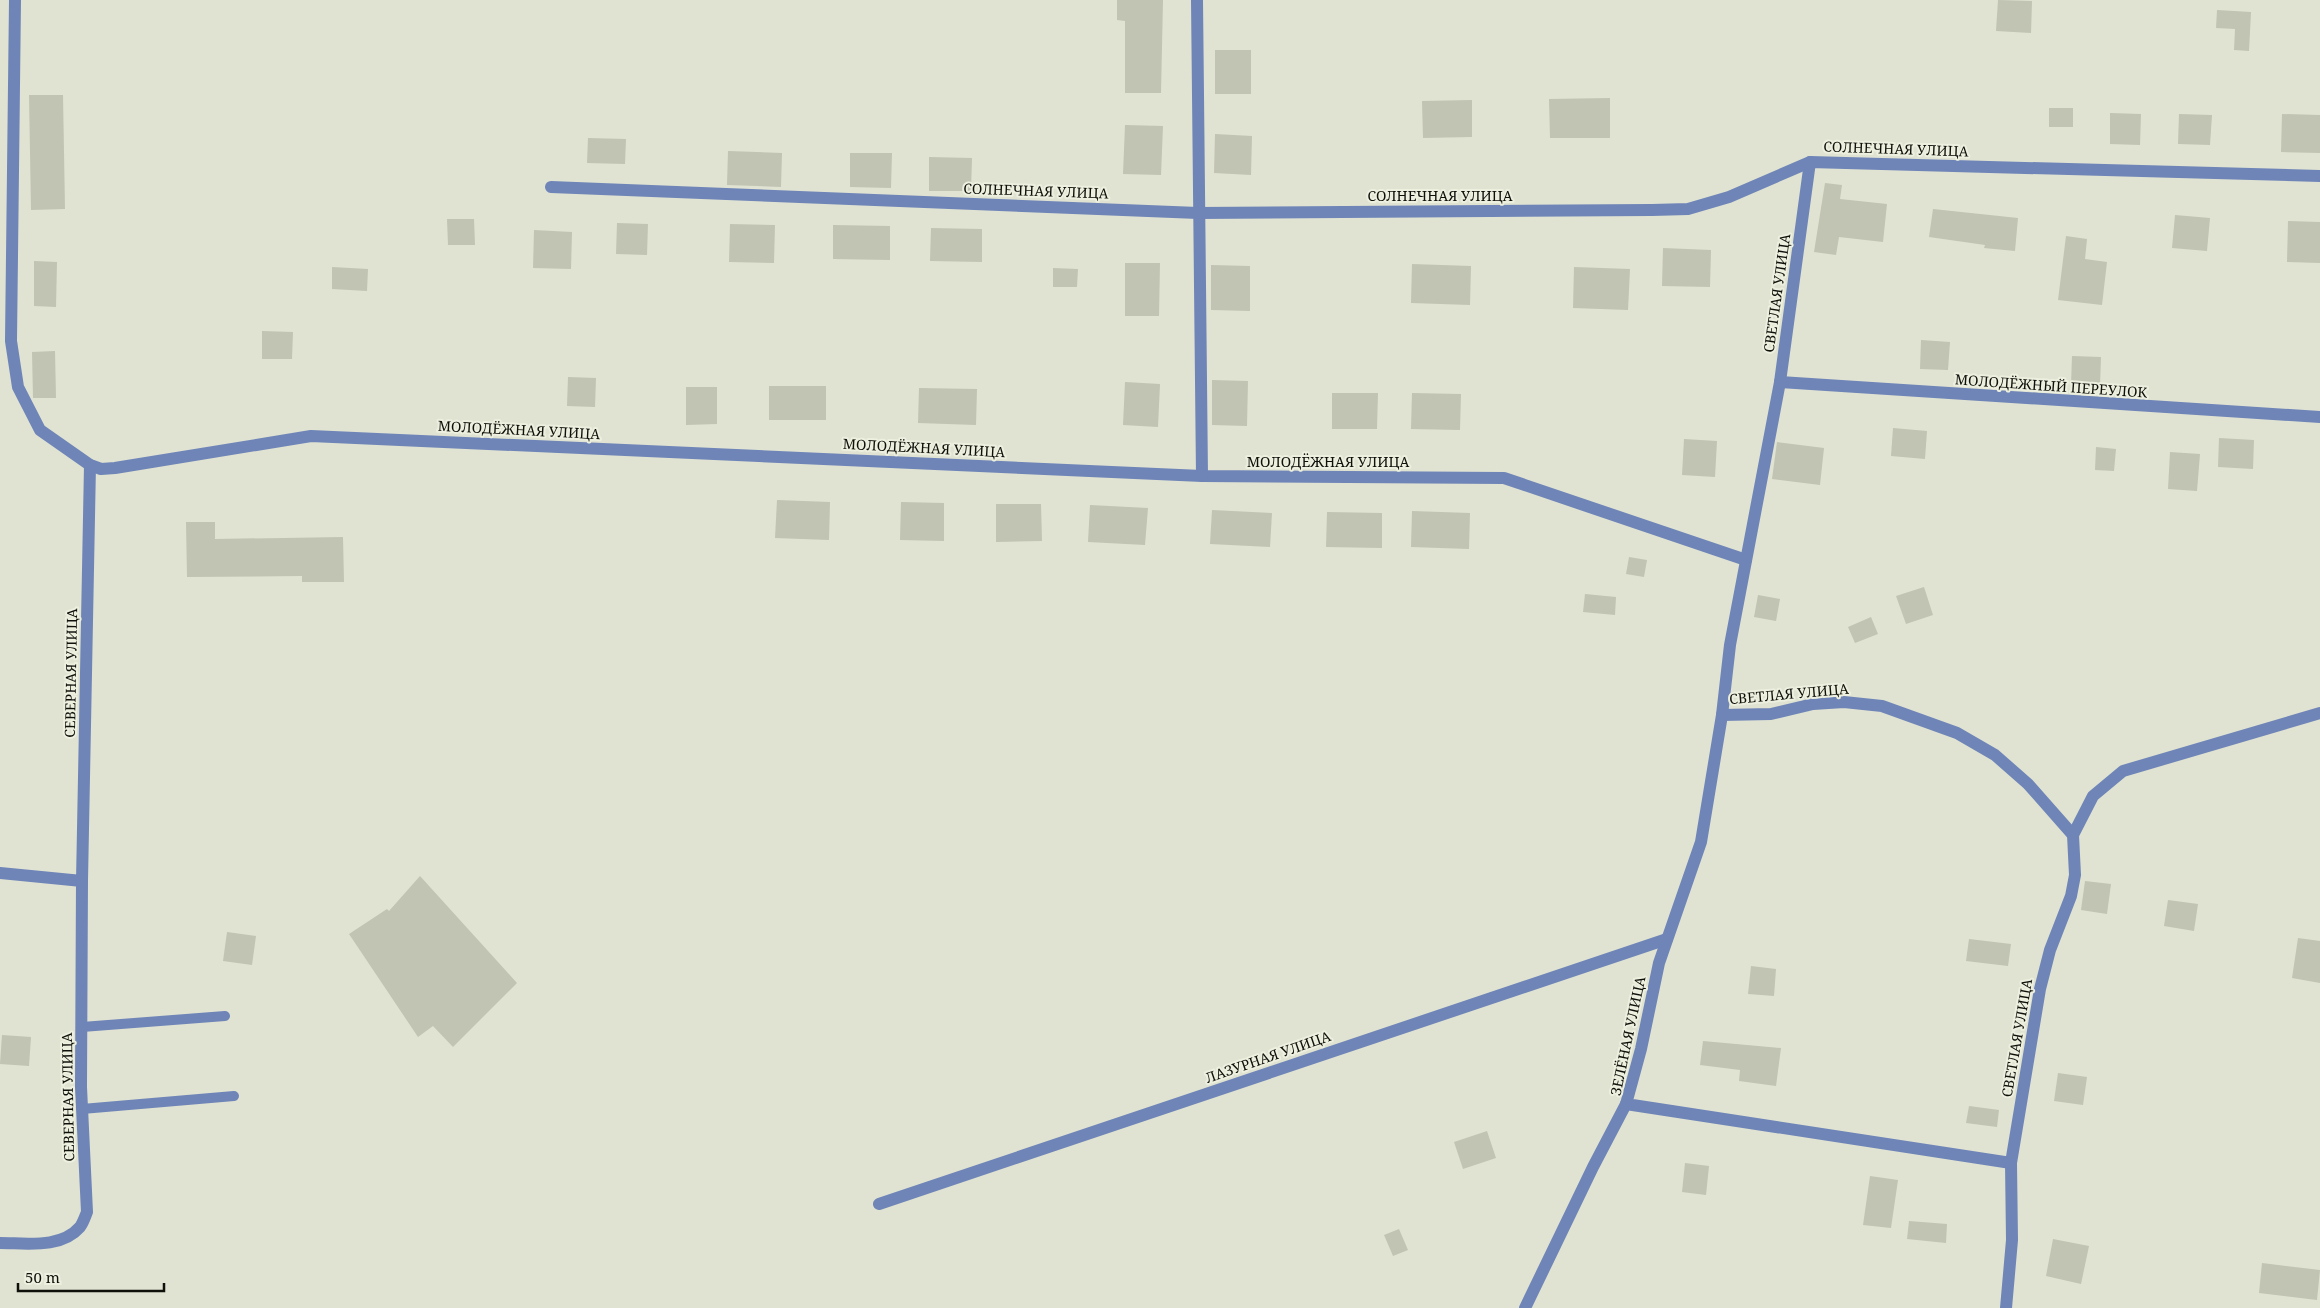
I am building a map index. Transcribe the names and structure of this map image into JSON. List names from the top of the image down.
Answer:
{
  "streets": {
    "street": [
      "СОЛНЕЧНАЯ УЛИЦА",
      "СВЕТЛАЯ УЛИЦА",
      "МОЛОДЁЖНЫЙ ПЕРЕУЛОК",
      "МОЛОДЁЖНАЯ УЛИЦА",
      "СЕВЕРНАЯ УЛИЦА",
      "ЗЕЛЁНАЯ УЛИЦА",
      "ЛАЗУРНАЯ УЛИЦА"
    ]
  },
  "crossings": [
    ["СОЛНЕЧНАЯ УЛИЦА", "СВЕТЛАЯ УЛИЦА"],
    ["СВЕТЛАЯ УЛИЦА", "МОЛОДЁЖНЫЙ ПЕРЕУЛОК"],
    ["СВЕТЛАЯ УЛИЦА", "МОЛОДЁЖНАЯ УЛИЦА"],
    ["СВЕТЛАЯ УЛИЦА", "ЗЕЛЁНАЯ УЛИЦА"],
    ["МОЛОДЁЖНАЯ УЛИЦА", "СЕВЕРНАЯ УЛИЦА"],
    ["ЗЕЛЁНАЯ УЛИЦА", "ЛАЗУРНАЯ УЛИЦА"]
  ],
  "scale_bar": "50 m"
}
